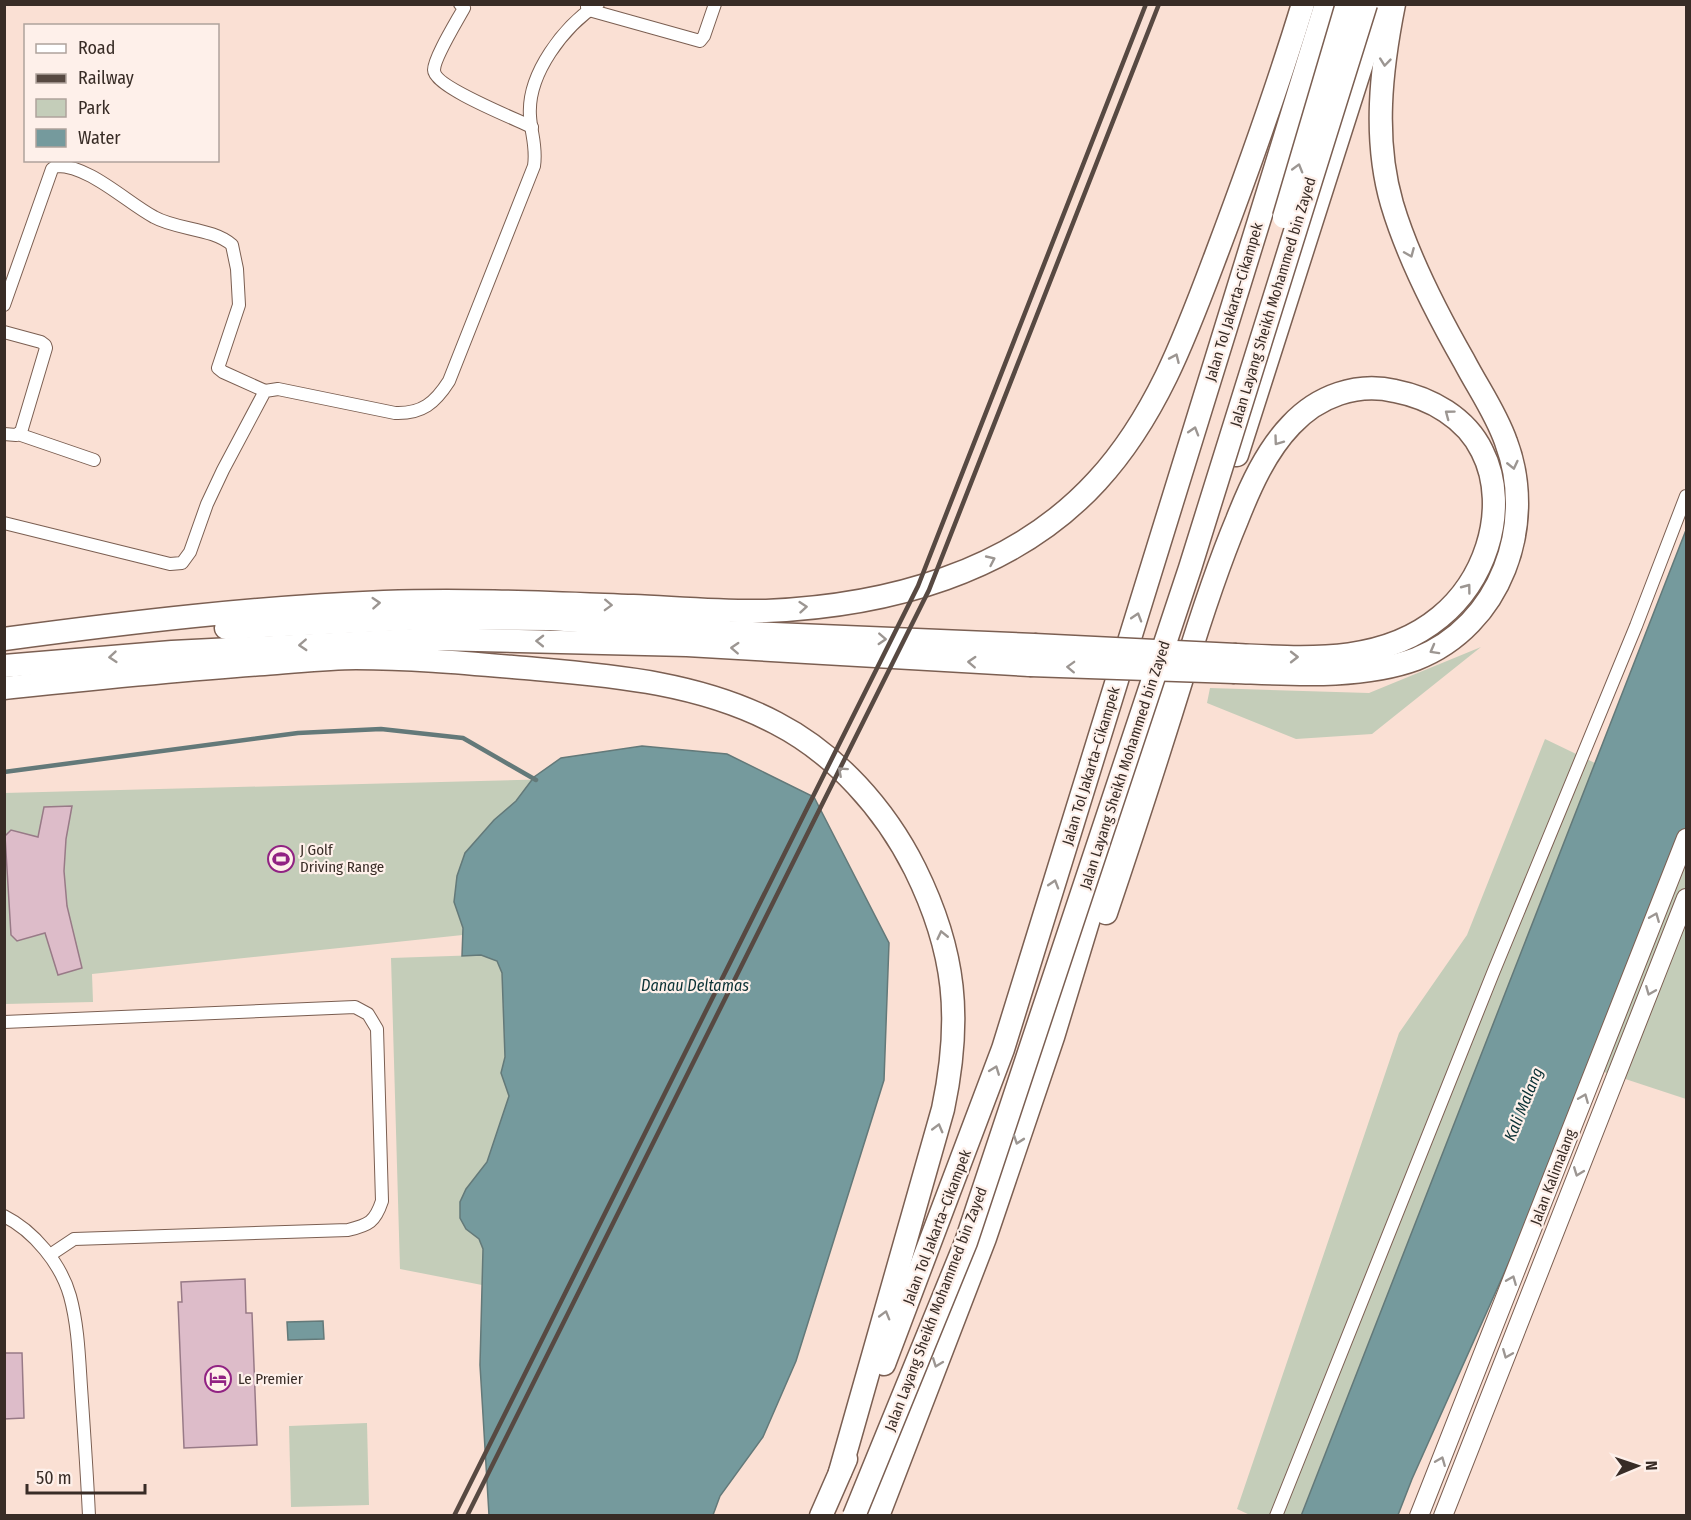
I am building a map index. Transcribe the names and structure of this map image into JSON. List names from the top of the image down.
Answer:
{
  "streets": {
    "highway": ["Jalan Tol Jakarta–Cikampek", "Jalan Layang Sheikh Mohammed bin Zayed"],
    "main road": ["Jalan Kalimalang"]
  },
  "water": ["Danau Deltamas", "Kali Malang"],
  "places": {
    "sports": ["J Golf Driving Range"],
    "hotel": ["Le Premier"]
  },
  "legend": [
    "Road",
    "Railway",
    "Park",
    "Water"
  ],
  "scale_bar": "50 m",
  "north": "right"
}
